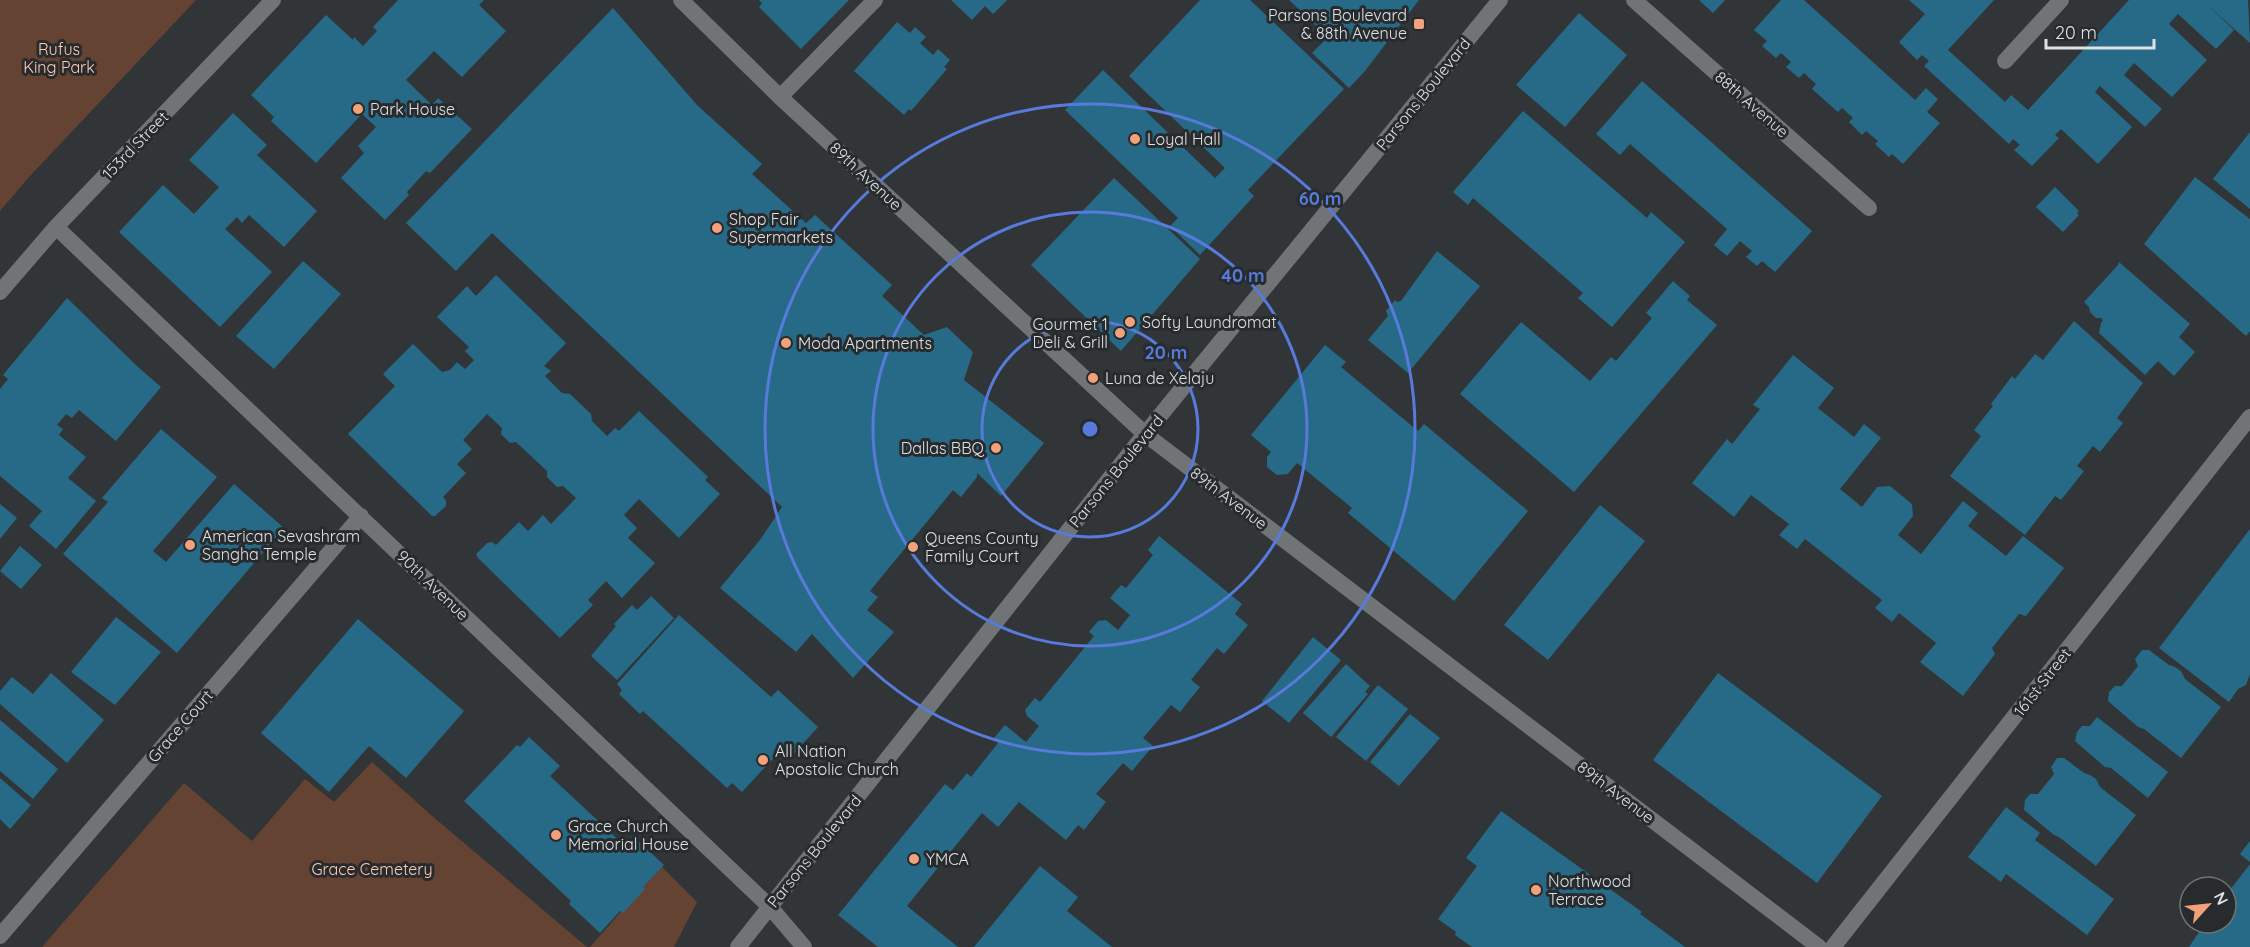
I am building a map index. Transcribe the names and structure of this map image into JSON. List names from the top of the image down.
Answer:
{
  "streets": {
    "street": [
      "Parsons Boulevard",
      "88th Avenue",
      "153rd Street",
      "89th Avenue",
      "90th Avenue",
      "161st Street",
      "Grace Court"
    ]
  },
  "crossings": [
    ["Parsons Boulevard", "89th Avenue"],
    ["Parsons Boulevard", "90th Avenue"],
    ["153rd Street", "90th Avenue"],
    ["90th Avenue", "Grace Court"]
  ],
  "parks": ["Rufus King Park", "Grace Cemetery"],
  "places": {
    "transit": ["Parsons Boulevard & 88th Avenue"],
    "other": [
      "Park House",
      "Loyal Hall",
      "Shop Fair Supermarkets",
      "Softy Laundromat",
      "Gourmet 1 Deli & Grill",
      "Moda Apartments",
      "Luna de Xelaju",
      "Dallas BBQ",
      "American Sevashram Sangha Temple",
      "Queens County Family Court",
      "All Nation Apostolic Church",
      "Grace Church Memorial House",
      "YMCA",
      "Northwood Terrace"
    ]
  },
  "scale_bar": "20 m",
  "north": "top right",
  "rings": ["60 m", "40 m", "20 m"]
}
